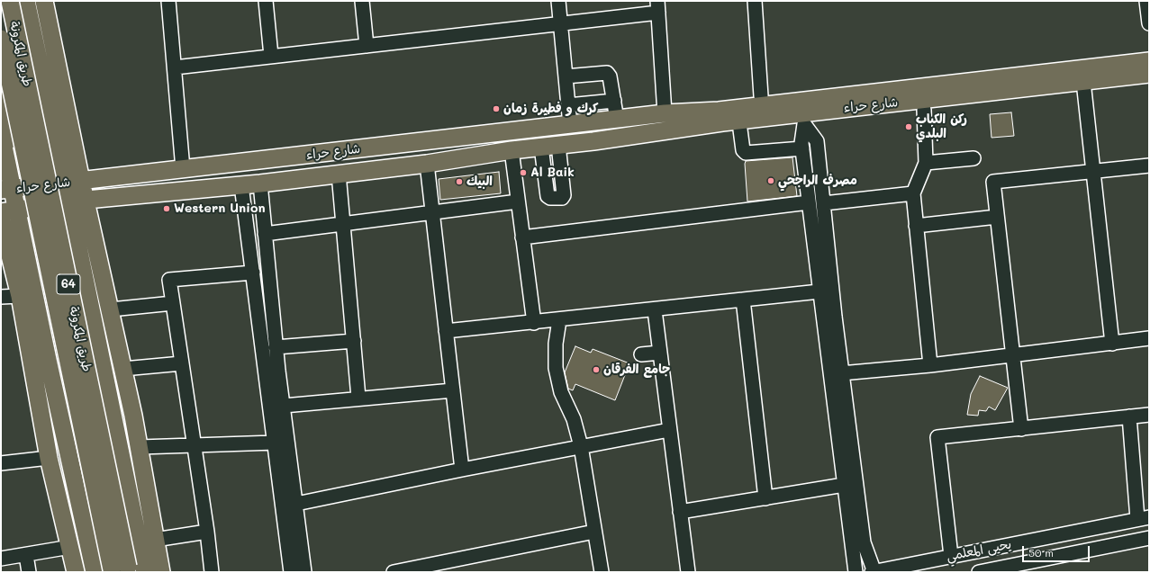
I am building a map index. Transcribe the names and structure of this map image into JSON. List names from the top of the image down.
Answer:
{
  "streets": {
    "main road": ["طريق المكرونة", "شارع حراء", "64"],
    "street": ["يحيى المعلمي"]
  },
  "places": [
    "كرك و فطيرة زمان",
    "ركن الكباب البلدي",
    "Al Baik",
    "مصرف الراجحي",
    "البيك",
    "Western Union",
    "جامع الفرقان"
  ],
  "scale_bar": "50 m"
}
